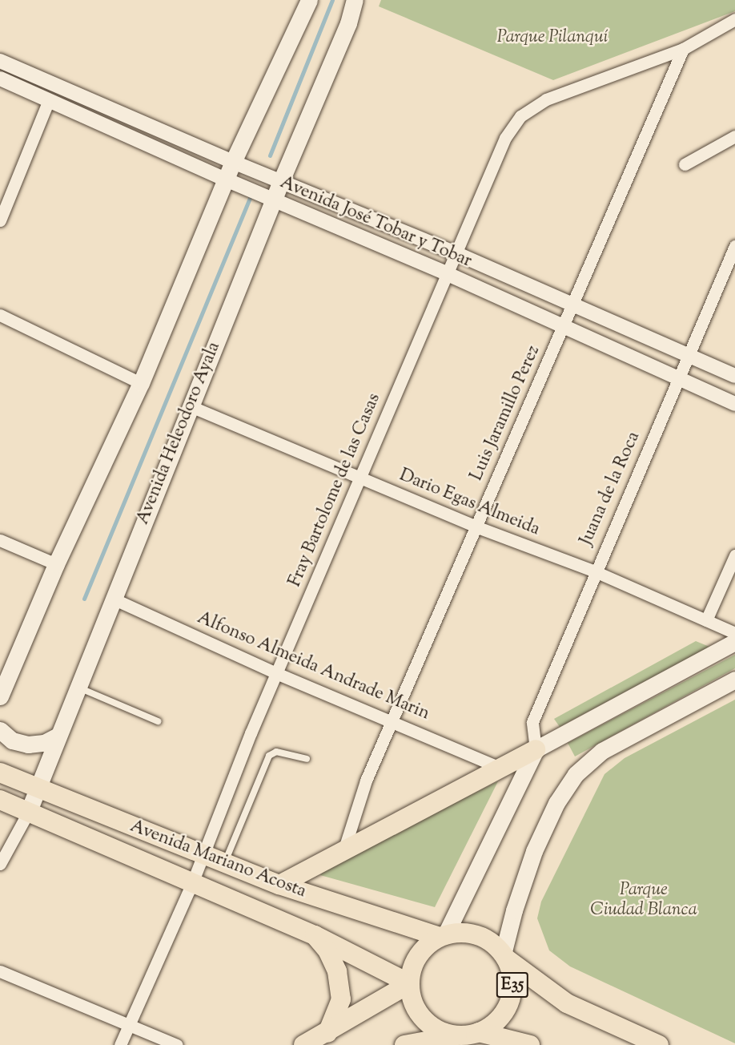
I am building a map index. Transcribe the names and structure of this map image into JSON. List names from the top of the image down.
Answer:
{
  "streets": {
    "main road": ["Avenida Heleodoro Ayala", "Avenida Mariano Acosta", "E35"],
    "street": [
      "Avenida José Tobar y Tobar",
      "Luis Jaramillo Perez",
      "Juana de la Roca",
      "Fray Bartolome de las Casas",
      "Dario Egas Almeida",
      "Alfonso Almeida Andrade Marin"
    ]
  },
  "crossings": [
    ["Avenida José Tobar y Tobar", "Luis Jaramillo Perez"],
    ["Avenida José Tobar y Tobar", "Avenida Heleodoro Ayala"],
    ["Avenida José Tobar y Tobar", "Juana de la Roca"],
    ["Avenida José Tobar y Tobar", "Fray Bartolome de las Casas"],
    ["Luis Jaramillo Perez", "Fray Bartolome de las Casas"],
    ["Luis Jaramillo Perez", "Dario Egas Almeida"],
    ["Luis Jaramillo Perez", "Alfonso Almeida Andrade Marin"],
    ["Avenida Heleodoro Ayala", "Dario Egas Almeida"],
    ["Avenida Heleodoro Ayala", "Alfonso Almeida Andrade Marin"],
    ["Avenida Heleodoro Ayala", "Avenida Mariano Acosta"],
    ["Juana de la Roca", "Dario Egas Almeida"],
    ["Fray Bartolome de las Casas", "Dario Egas Almeida"],
    ["Fray Bartolome de las Casas", "Alfonso Almeida Andrade Marin"],
    ["Fray Bartolome de las Casas", "Avenida Mariano Acosta"],
    ["Avenida Mariano Acosta", "E35"]
  ],
  "parks": ["Parque Pilanquí", "Parque Ciudad Blanca"]
}
